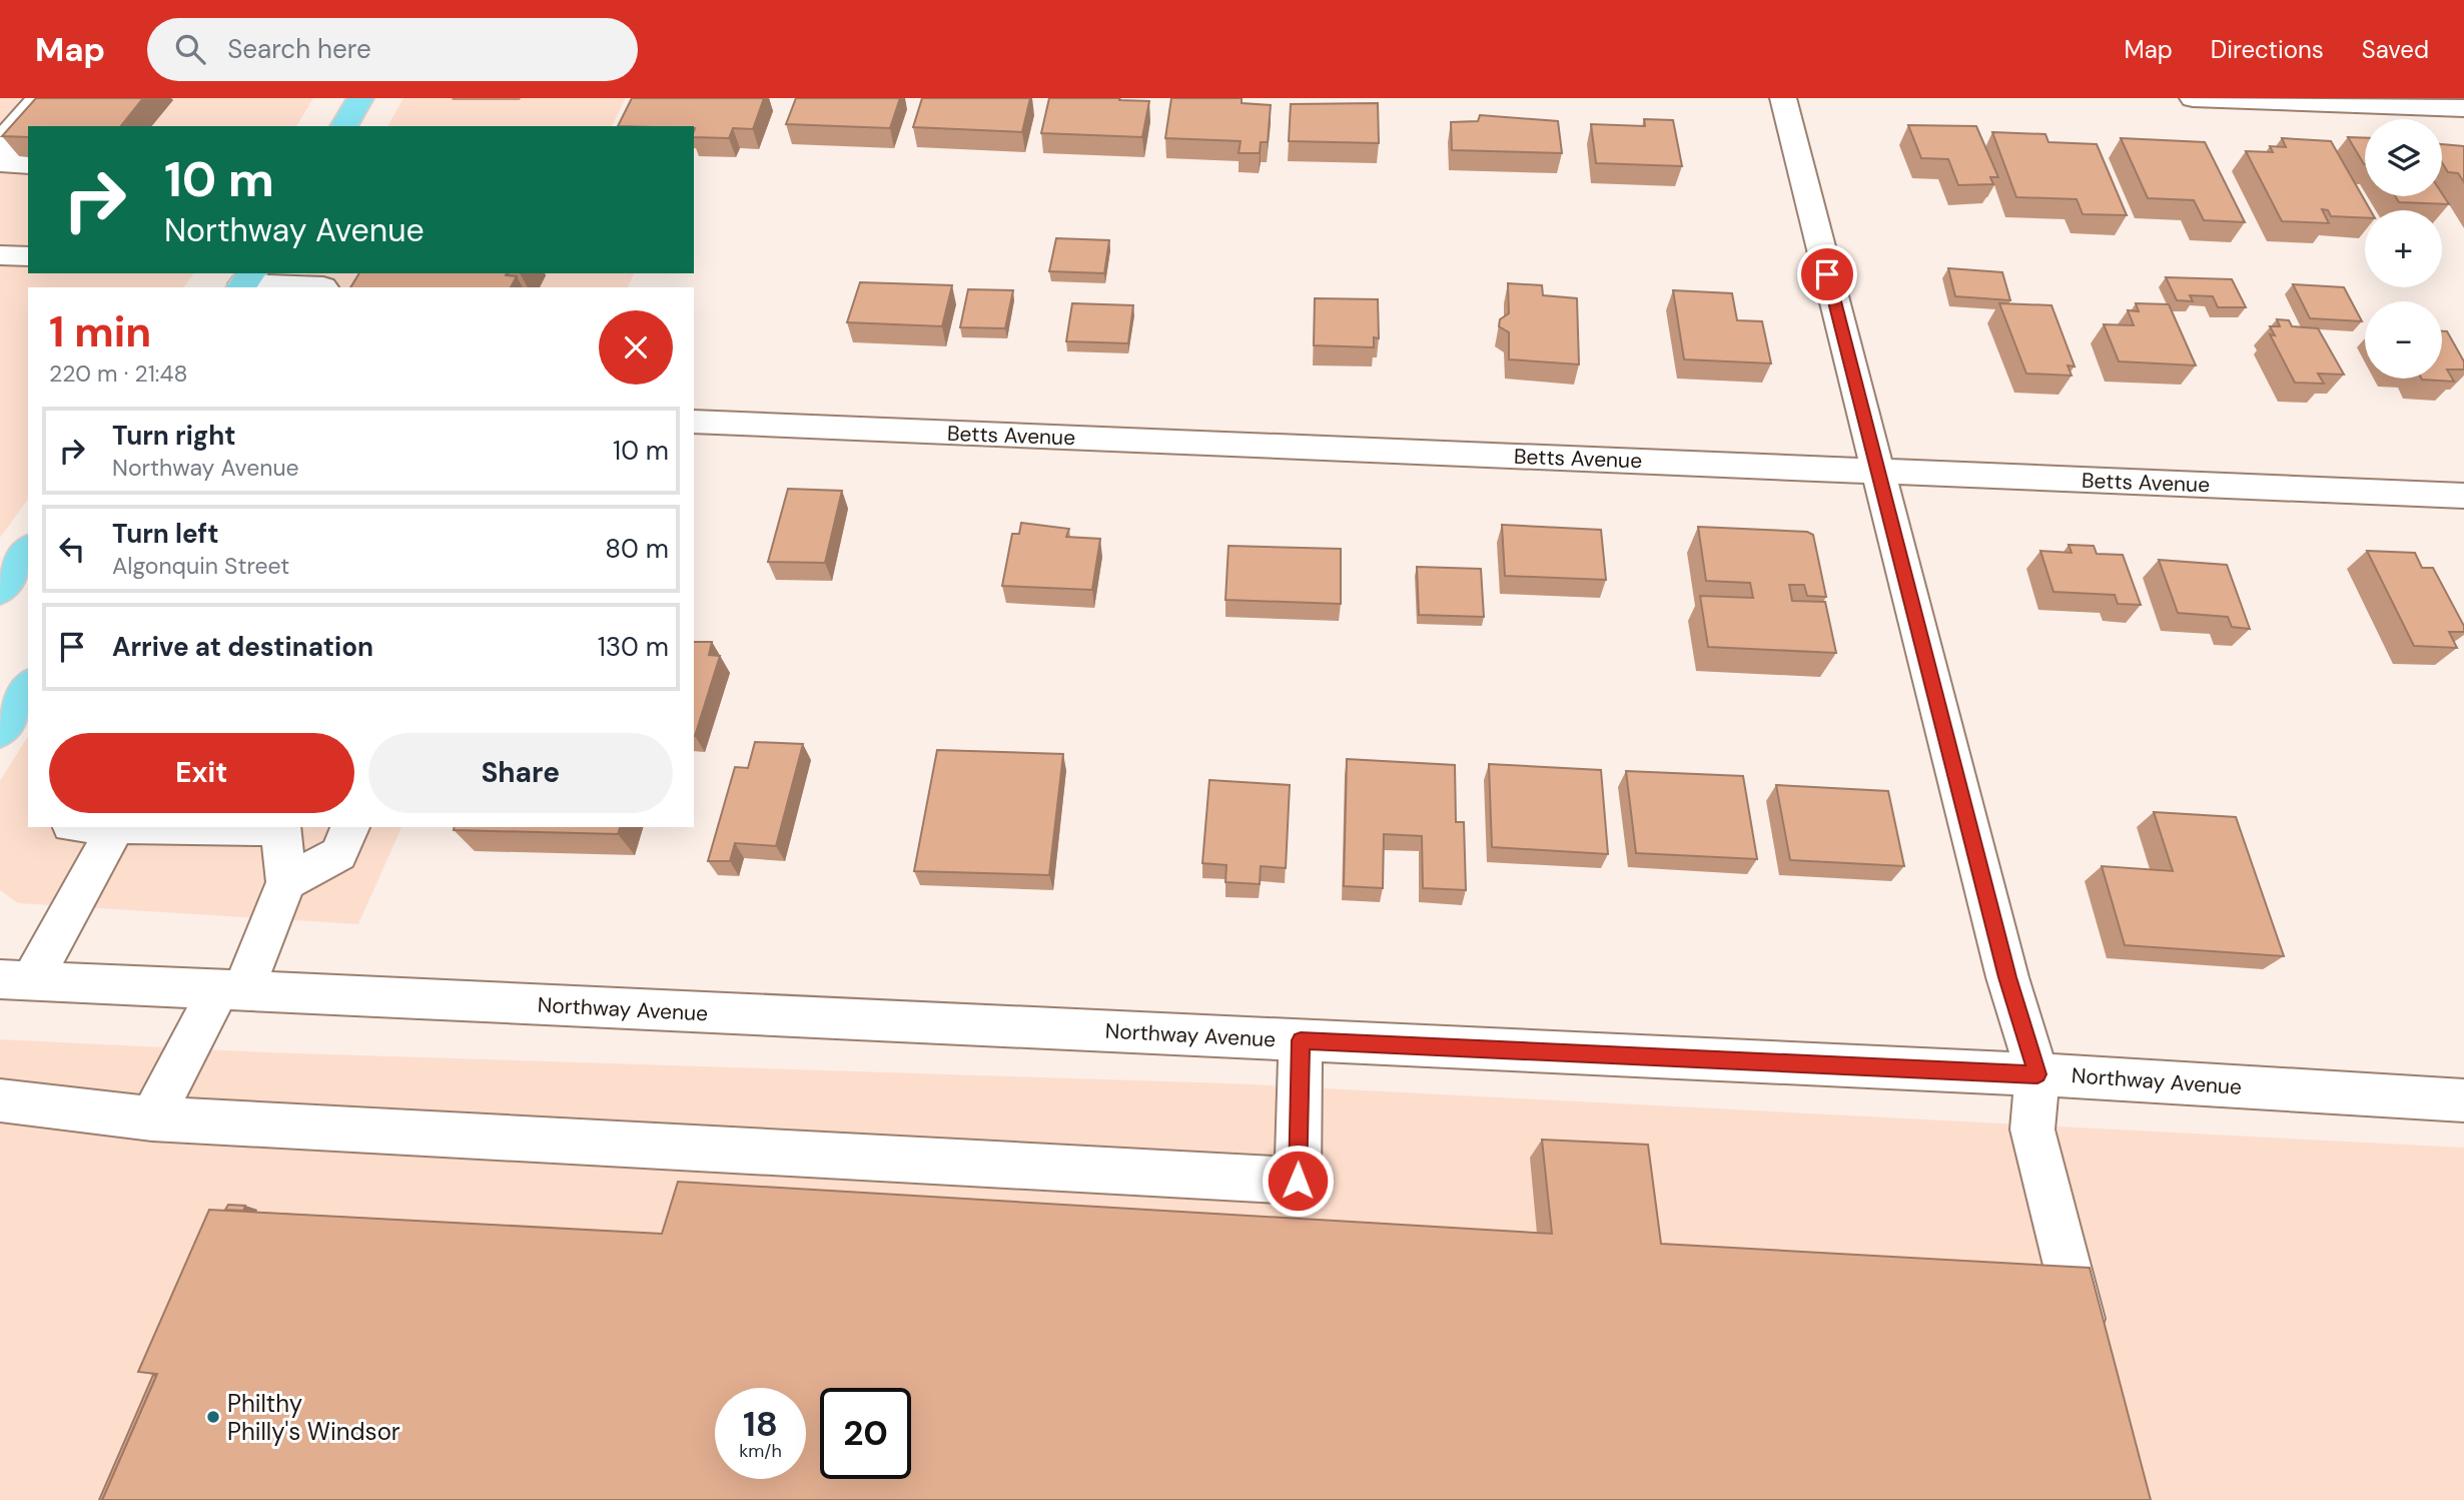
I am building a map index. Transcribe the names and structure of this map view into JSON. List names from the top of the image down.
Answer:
{
  "streets": {
    "street": ["Betts Avenue", "Northway Avenue"]
  },
  "places": ["Philthy Philly's Windsor"],
  "page": {
    "header": "Map",
    "search": "Search here",
    "nav": ["Map", "Directions", "Saved"],
    "map_buttons": ["+", "−"],
    "turn": ["10 m", "Northway Avenue"],
    "heading": ["1 min", "220 m · 21:48"],
    "list": [
      {
        "name": "Turn right",
        "note": "Northway Avenue",
        "value": "10 m"
      },
      {
        "name": "Turn left",
        "note": "Algonquin Street",
        "value": "80 m"
      },
      {
        "name": "Arrive at destination",
        "value": "130 m"
      }
    ],
    "buttons": ["Exit", "Share"],
    "speed": "18 km/h",
    "limit": "20"
  }
}
